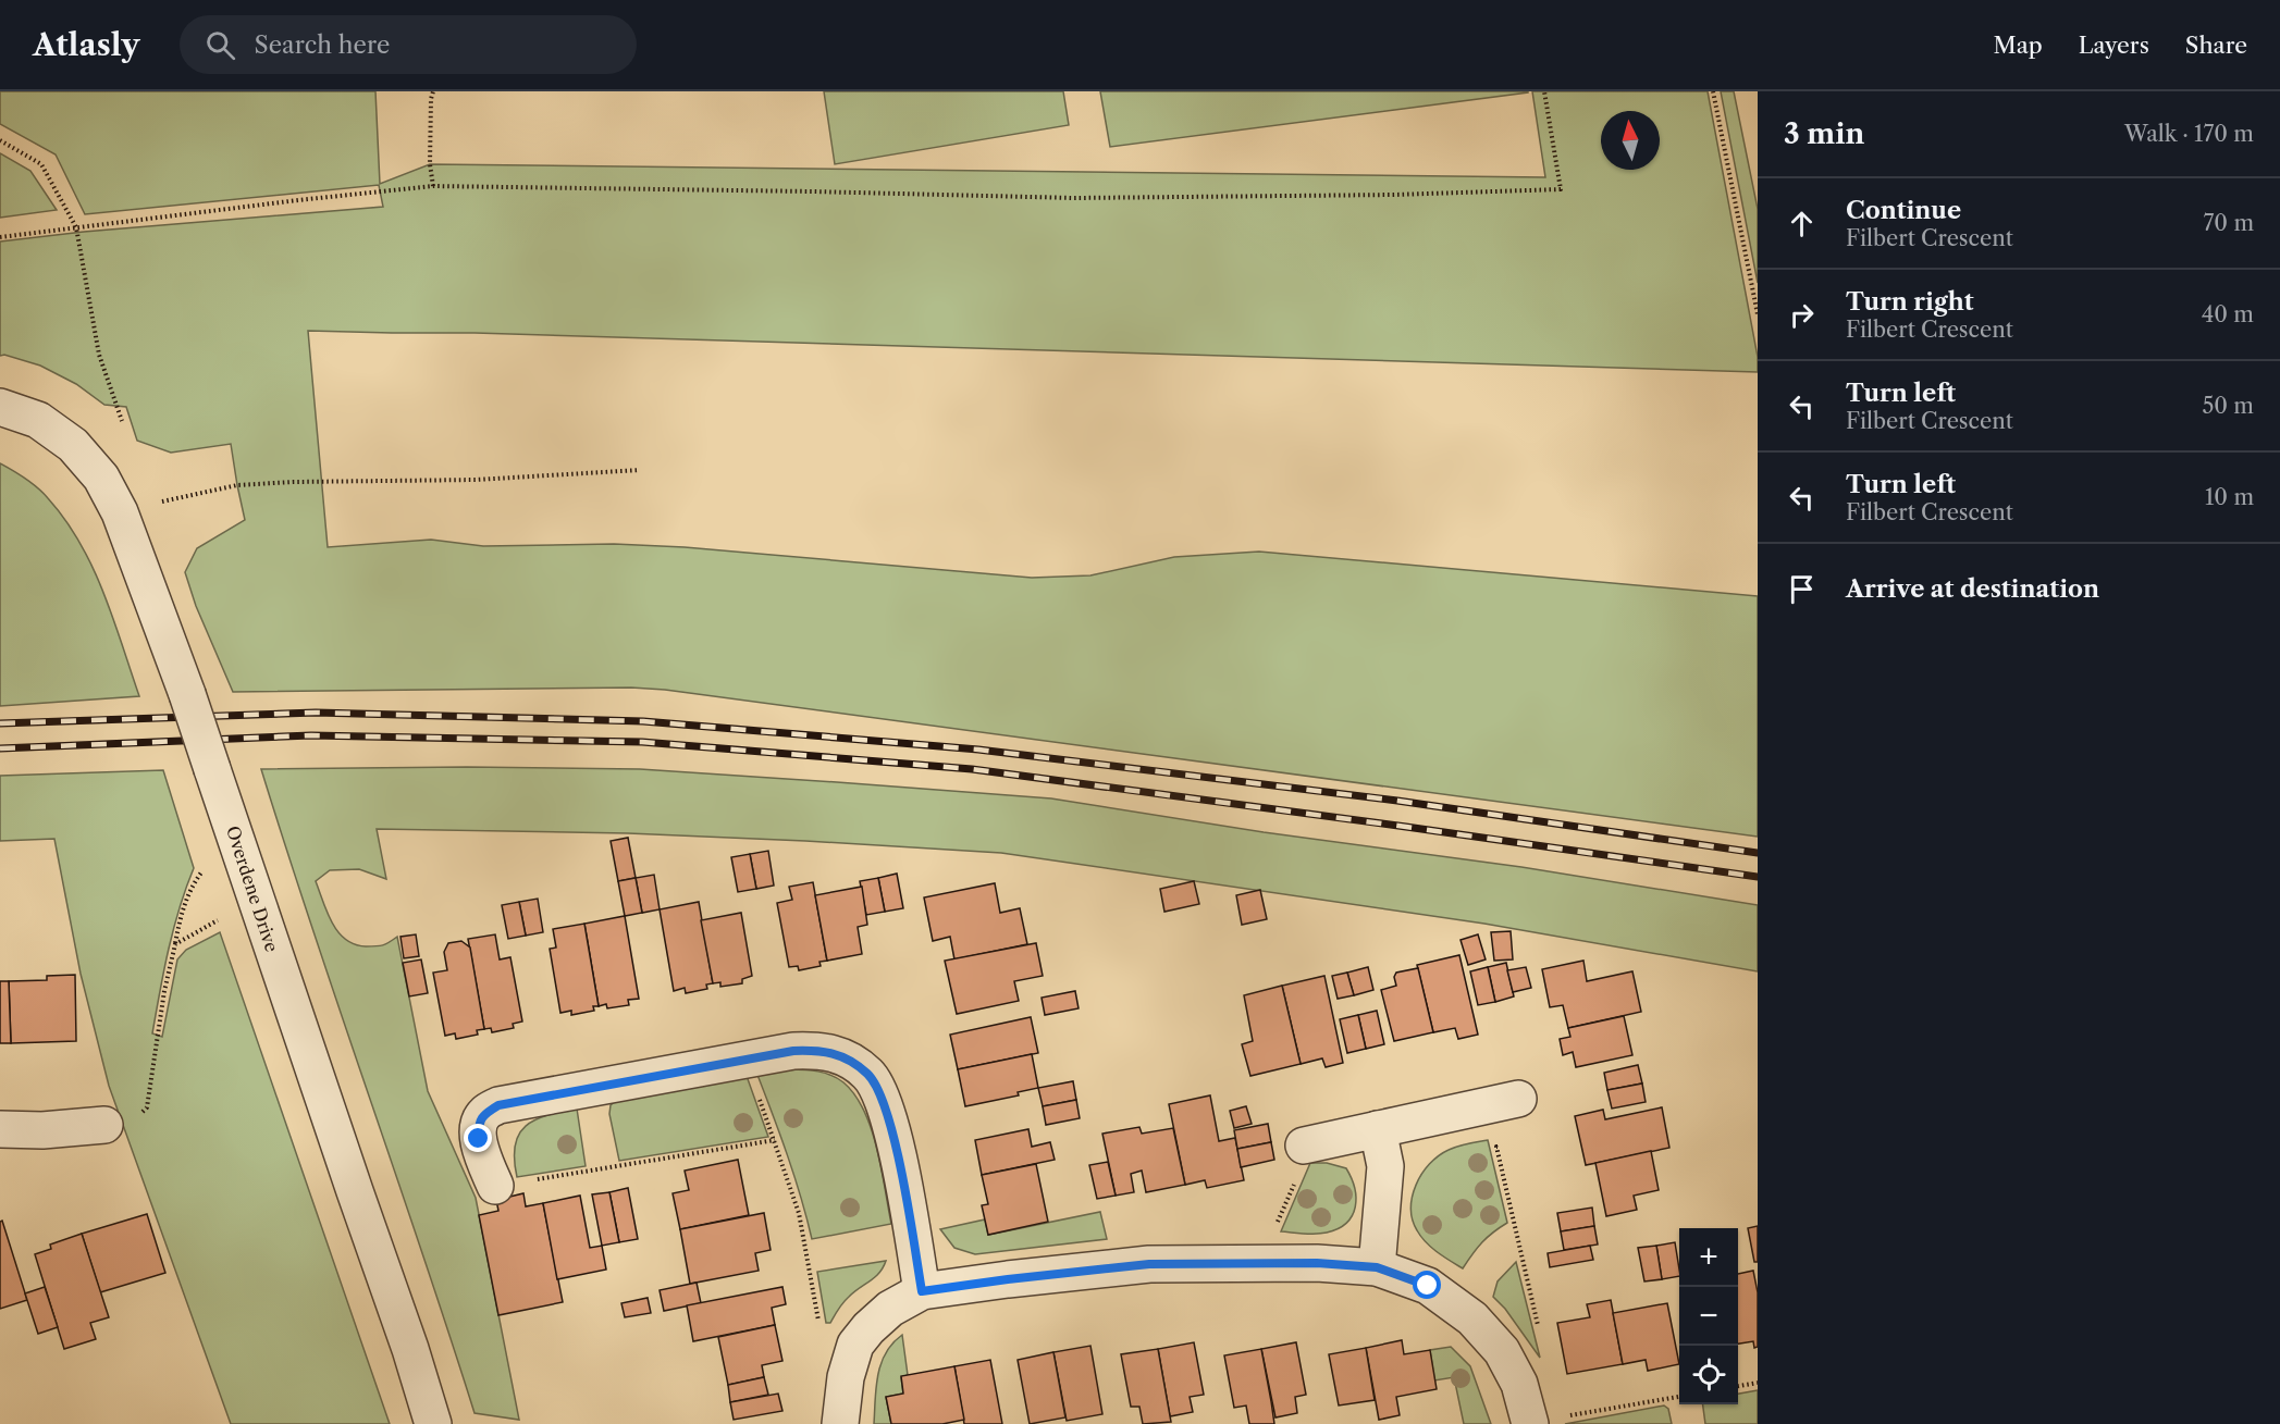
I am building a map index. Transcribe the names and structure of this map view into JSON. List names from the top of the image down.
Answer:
{
  "streets": {
    "street": ["Overdene Drive"]
  },
  "north": "top",
  "page": {
    "header": "Atlasly",
    "search": "Search here",
    "nav": ["Map", "Layers", "Share"],
    "heading": ["3 min", "Walk · 170 m"],
    "list": [
      ["Continue", "Filbert Crescent", "70 m"],
      ["Turn right", "Filbert Crescent", "40 m"],
      ["Turn left", "Filbert Crescent", "50 m"],
      ["Turn left", "Filbert Crescent", "10 m"],
      "Arrive at destination"
    ],
    "map_buttons": ["+", "−"]
  }
}
